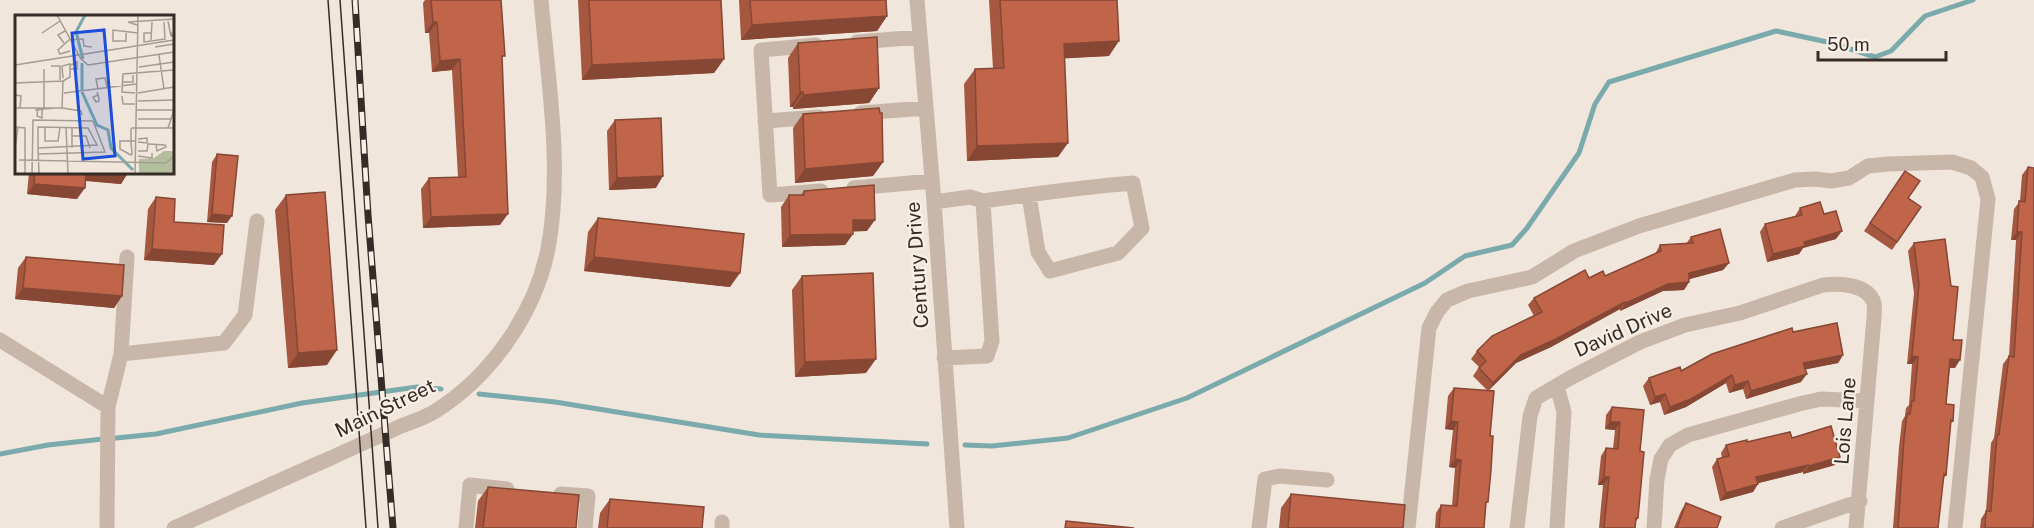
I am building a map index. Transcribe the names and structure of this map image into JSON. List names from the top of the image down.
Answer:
{
  "streets": {
    "street": [
      "Century Drive",
      "David Drive",
      "Main Street",
      "Lois Lane"
    ]
  },
  "crossings": [
    ["David Drive", "Lois Lane"]
  ],
  "scale_bar": "50 m"
}
